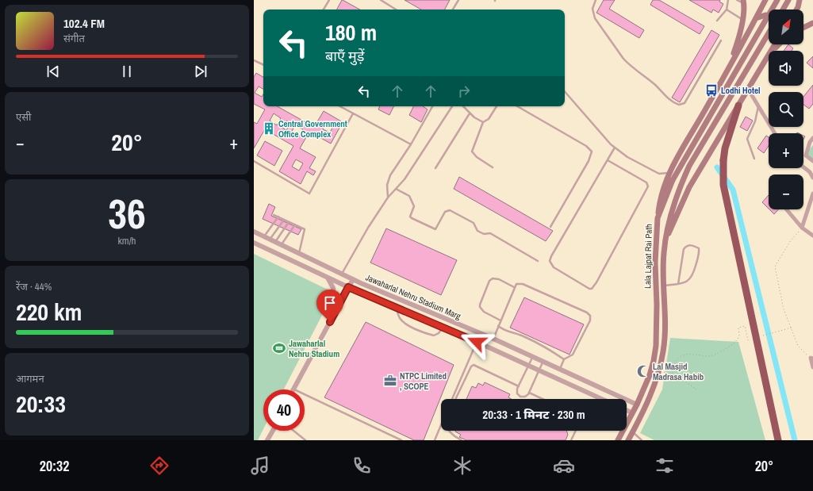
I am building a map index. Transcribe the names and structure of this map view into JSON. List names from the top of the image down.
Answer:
{
  "streets": {
    "main road": ["Lala Lajpat Rai Path"],
    "street": ["Jawaharlal Nehru Stadium Marg"]
  },
  "crossings": [
    ["Lala Lajpat Rai Path", "Jawaharlal Nehru Stadium Marg"]
  ],
  "places": {
    "bus stop": ["Lodhi Hotel"],
    "building": ["Central Government Office Complex"],
    "sports": ["Jawaharlal Nehru Stadium"],
    "mosque": ["Lal Masjid Madrasa Habib"],
    "office": ["NTPC Limited , SCOPE"]
  },
  "north": "top right",
  "page": {
    "map_buttons": ["+", "−"],
    "turn": ["180 m", "बाएँ मुड़ें"],
    "song": ["102.4 FM", "संगीत"],
    "tile": [
      "एसी",
      ["36", "km/h"],
      ["रेंज · 44%", "220 km"],
      ["आगमन", "20:33"]
    ],
    "heat": ["−", "20°", "+"],
    "limit": "40",
    "trip": "20:33 · 1 मिनट · 230 m",
    "tabs": ["20:32", "20°"]
  }
}
